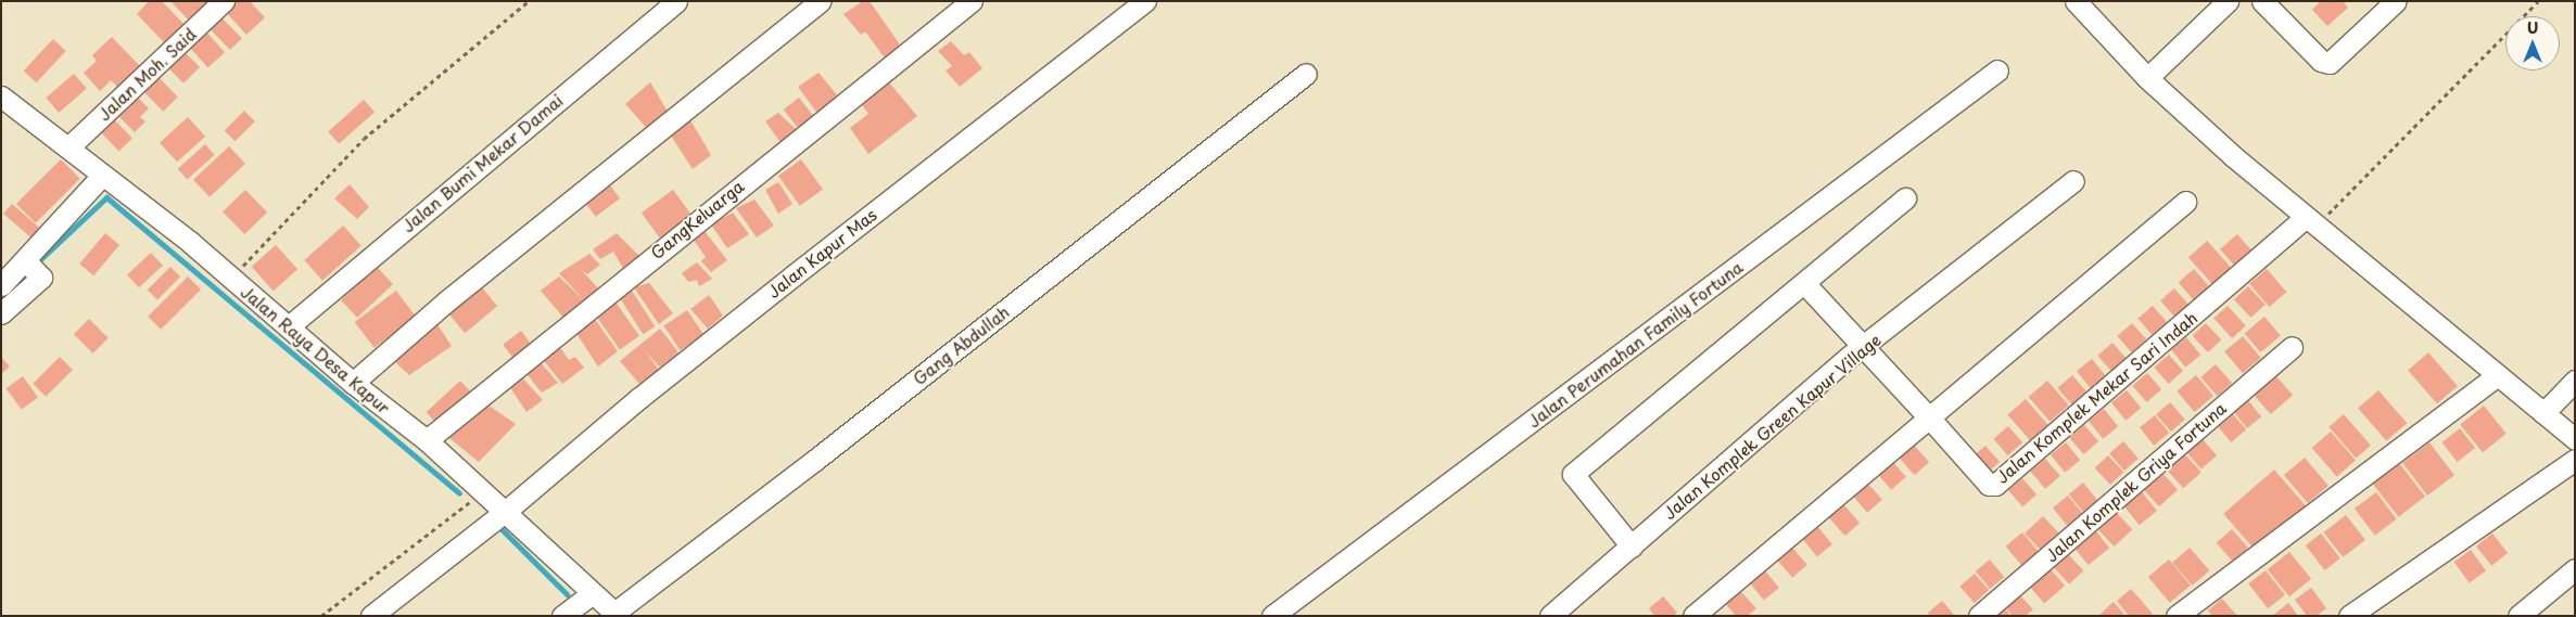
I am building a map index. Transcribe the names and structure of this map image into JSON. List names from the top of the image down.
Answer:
{
  "streets": {
    "street": [
      "Jalan Moh. Said",
      "Jalan Bumi Mekar Damai",
      "GangKeluarga",
      "Jalan Kapur Mas",
      "Jalan Perumahan Family Fortuna",
      "Gang Abdullah",
      "Jalan Raya Desa Kapur",
      "Jalan Komplek Mekar Sari Indah",
      "Jalan Komplek Green Kapur Village",
      "Jalan Komplek Griya Fortuna"
    ]
  },
  "crossings": [
    ["Jalan Moh. Said", "Jalan Raya Desa Kapur"],
    ["Jalan Bumi Mekar Damai", "Jalan Raya Desa Kapur"],
    ["GangKeluarga", "Jalan Raya Desa Kapur"],
    ["Jalan Kapur Mas", "Jalan Raya Desa Kapur"],
    ["Gang Abdullah", "Jalan Raya Desa Kapur"],
    ["Jalan Komplek Mekar Sari Indah", "Jalan Komplek Green Kapur Village"]
  ],
  "north": "top"
}
